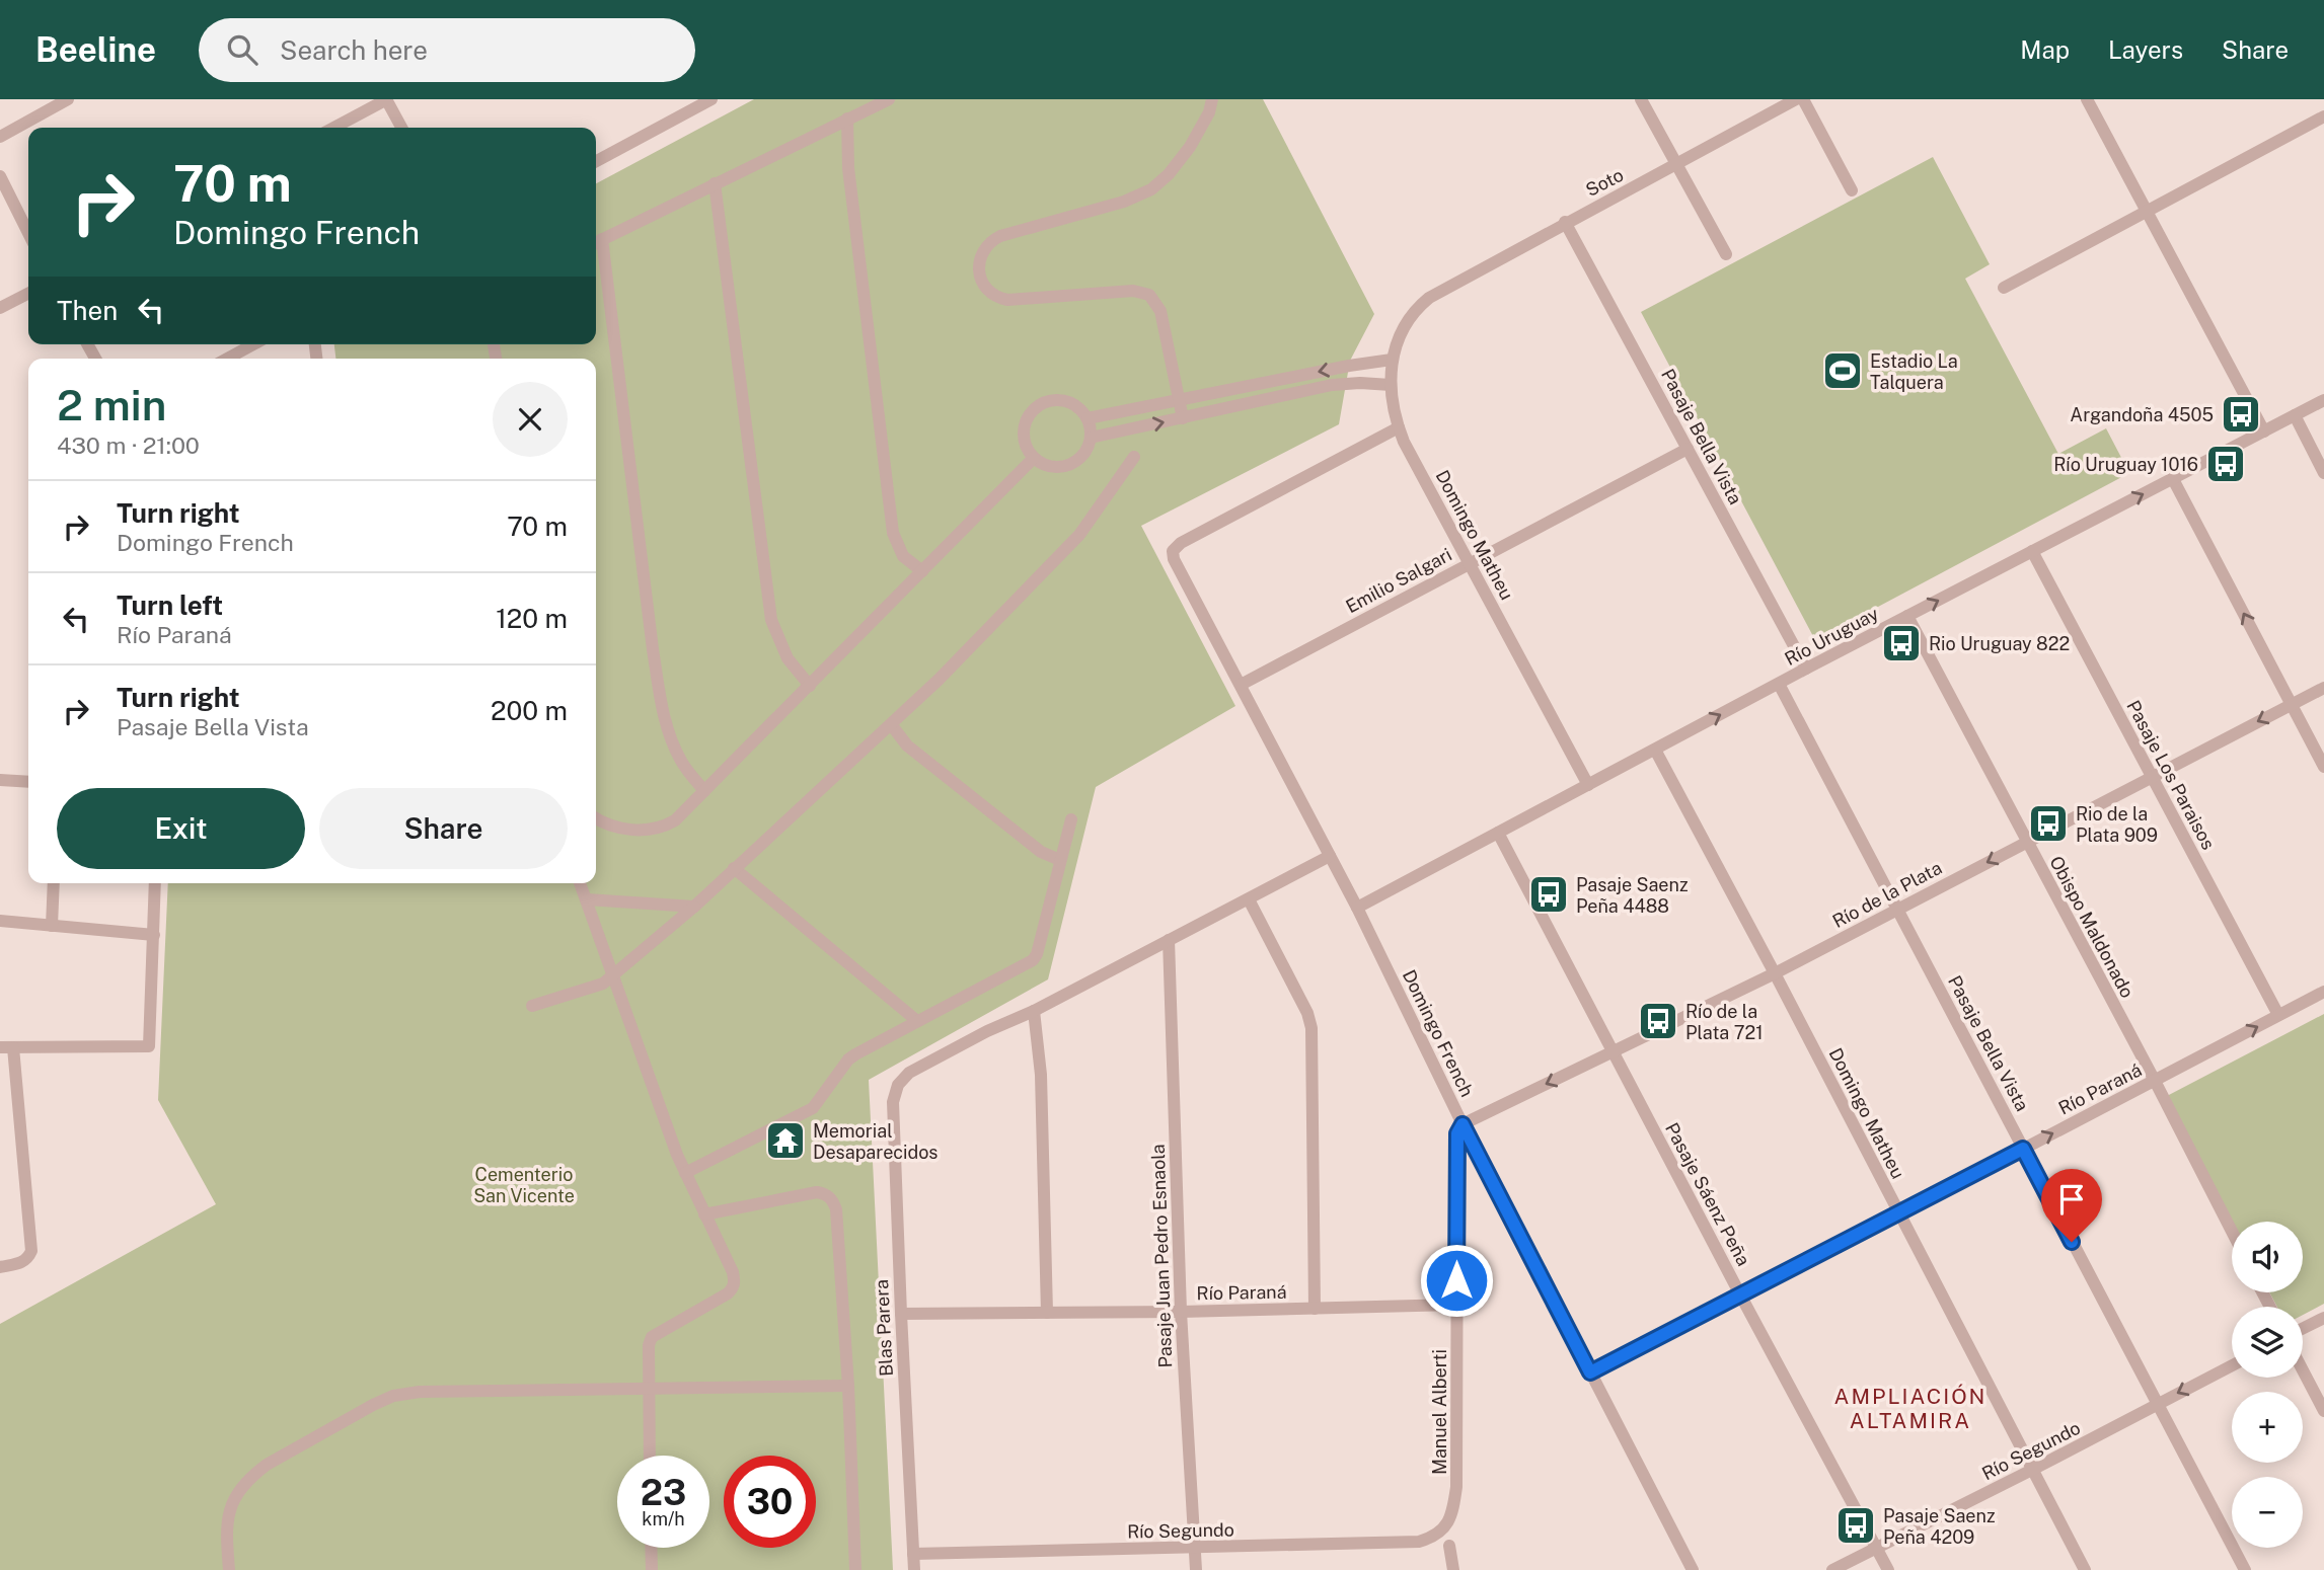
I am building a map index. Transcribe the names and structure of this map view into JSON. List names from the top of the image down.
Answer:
{
  "streets": {
    "street": [
      "Soto",
      "Pasaje Bella Vista",
      "Domingo Matheu",
      "Emilio Salgari",
      "Río Uruguay",
      "Pasaje Los Paraisos",
      "Río de la Plata",
      "Obispo Maldonado",
      "Domingo French",
      "Río Paraná",
      "Pasaje Sáenz Peña",
      "Pasaje Juan Pedro Esnaola",
      "Blas Parera",
      "Manuel Alberti",
      "Río Segundo"
    ]
  },
  "crossings": [
    ["Soto", "Pasaje Bella Vista"],
    ["Soto", "Domingo Matheu"],
    ["Pasaje Bella Vista", "Emilio Salgari"],
    ["Pasaje Bella Vista", "Río Uruguay"],
    ["Pasaje Bella Vista", "Río de la Plata"],
    ["Pasaje Bella Vista", "Río Paraná"],
    ["Pasaje Bella Vista", "Río Segundo"],
    ["Domingo Matheu", "Emilio Salgari"],
    ["Domingo Matheu", "Río Uruguay"],
    ["Domingo Matheu", "Río de la Plata"],
    ["Domingo Matheu", "Domingo French"],
    ["Domingo Matheu", "Río Paraná"],
    ["Domingo Matheu", "Río Segundo"],
    ["Emilio Salgari", "Domingo French"],
    ["Río Uruguay", "Pasaje Los Paraisos"],
    ["Río Uruguay", "Obispo Maldonado"],
    ["Río Uruguay", "Domingo French"],
    ["Río Uruguay", "Pasaje Sáenz Peña"],
    ["Pasaje Los Paraisos", "Río de la Plata"],
    ["Pasaje Los Paraisos", "Río Paraná"],
    ["Río de la Plata", "Obispo Maldonado"],
    ["Río de la Plata", "Domingo French"],
    ["Río de la Plata", "Pasaje Sáenz Peña"],
    ["Río de la Plata", "Manuel Alberti"],
    ["Obispo Maldonado", "Río Paraná"],
    ["Domingo French", "Río Paraná"],
    ["Domingo French", "Manuel Alberti"],
    ["Río Paraná", "Pasaje Sáenz Peña"],
    ["Río Paraná", "Pasaje Juan Pedro Esnaola"],
    ["Río Paraná", "Blas Parera"],
    ["Río Paraná", "Manuel Alberti"],
    ["Pasaje Sáenz Peña", "Río Segundo"],
    ["Pasaje Juan Pedro Esnaola", "Río Segundo"],
    ["Blas Parera", "Río Segundo"],
    ["Manuel Alberti", "Río Segundo"]
  ],
  "one_way": ["Río Uruguay", "Río de la Plata"],
  "districts": ["AMPLIACIÓN ALTAMIRA"],
  "parks": ["Cementerio San Vicente"],
  "places": {
    "sports": ["Estadio La Talquera"],
    "bus stop": [
      "Argandoña 4505",
      "Río Uruguay 1016",
      "Rio Uruguay 822",
      "Rio de la Plata 909",
      "Pasaje Saenz Peña 4488",
      "Río de la Plata 721",
      "Pasaje Saenz Peña 4209"
    ],
    "temple": ["Memorial Desaparecidos"]
  },
  "page": {
    "header": "Beeline",
    "search": "Search here",
    "nav": ["Map", "Layers", "Share"],
    "turn": ["70 m", "Domingo French"],
    "then": "Then",
    "heading": ["2 min", "430 m · 21:00"],
    "list": [
      {
        "name": "Turn right",
        "note": "Domingo French",
        "value": "70 m"
      },
      {
        "name": "Turn left",
        "note": "Río Paraná",
        "value": "120 m"
      },
      {
        "name": "Turn right",
        "note": "Pasaje Bella Vista",
        "value": "200 m"
      }
    ],
    "buttons": ["Exit", "Share"],
    "map_buttons": ["+", "−"],
    "speed": "23 km/h",
    "limit": "30"
  }
}
